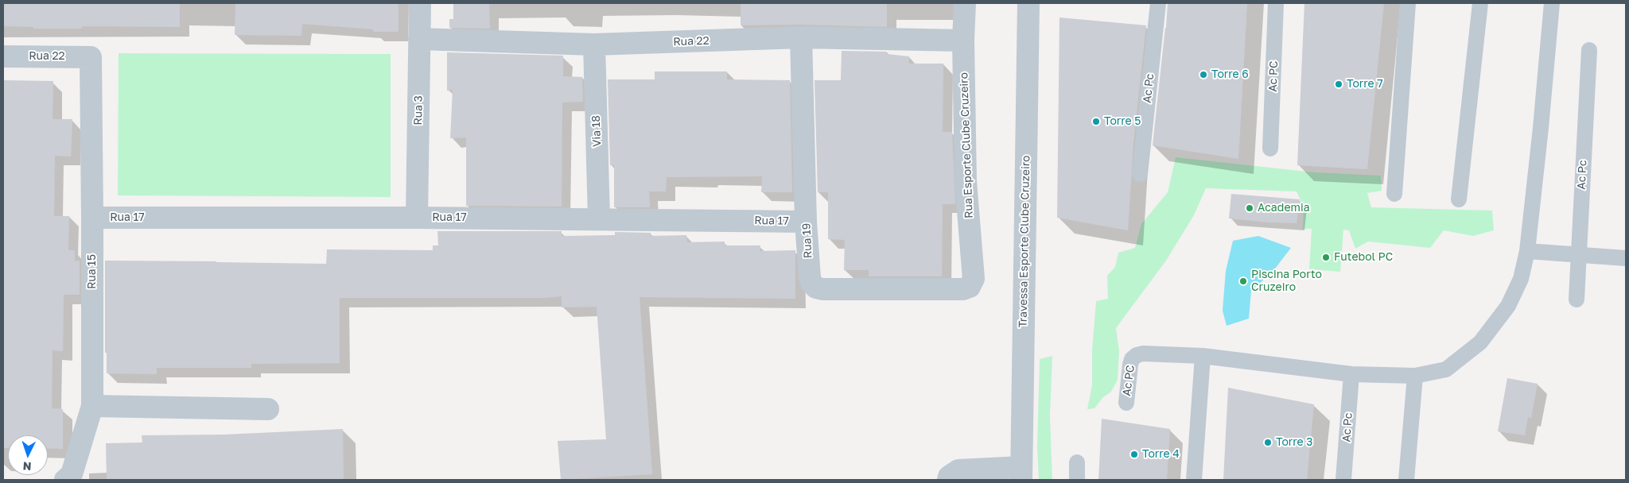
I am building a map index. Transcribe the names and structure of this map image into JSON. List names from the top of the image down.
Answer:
{
  "streets": {
    "street": [
      "Rua 22",
      "Rua 3",
      "Via 18",
      "Rua Esporte Clube Cruzeiro",
      "Rua 17",
      "Rua 19",
      "Travessa Esporte Clube Cruzeiro",
      "Rua 15"
    ],
    "lane": ["Ac PC", "Ac Pc"]
  },
  "crossings": [
    ["Rua 22", "Rua 3"],
    ["Rua 22", "Via 18"],
    ["Rua 22", "Rua Esporte Clube Cruzeiro"],
    ["Rua 22", "Rua 19"],
    ["Rua 22", "Rua 15"],
    ["Rua 3", "Rua 17"],
    ["Via 18", "Rua 17"],
    ["Rua Esporte Clube Cruzeiro", "Rua 19"],
    ["Rua 17", "Rua 19"],
    ["Rua 17", "Rua 15"]
  ],
  "places": [
    "Torre 6",
    "Torre 7",
    "Torre 5",
    "Academia",
    "Futebol PC",
    "Piscina Porto Cruzeiro",
    "Torre 3",
    "Torre 4"
  ],
  "north": "bottom"
}
